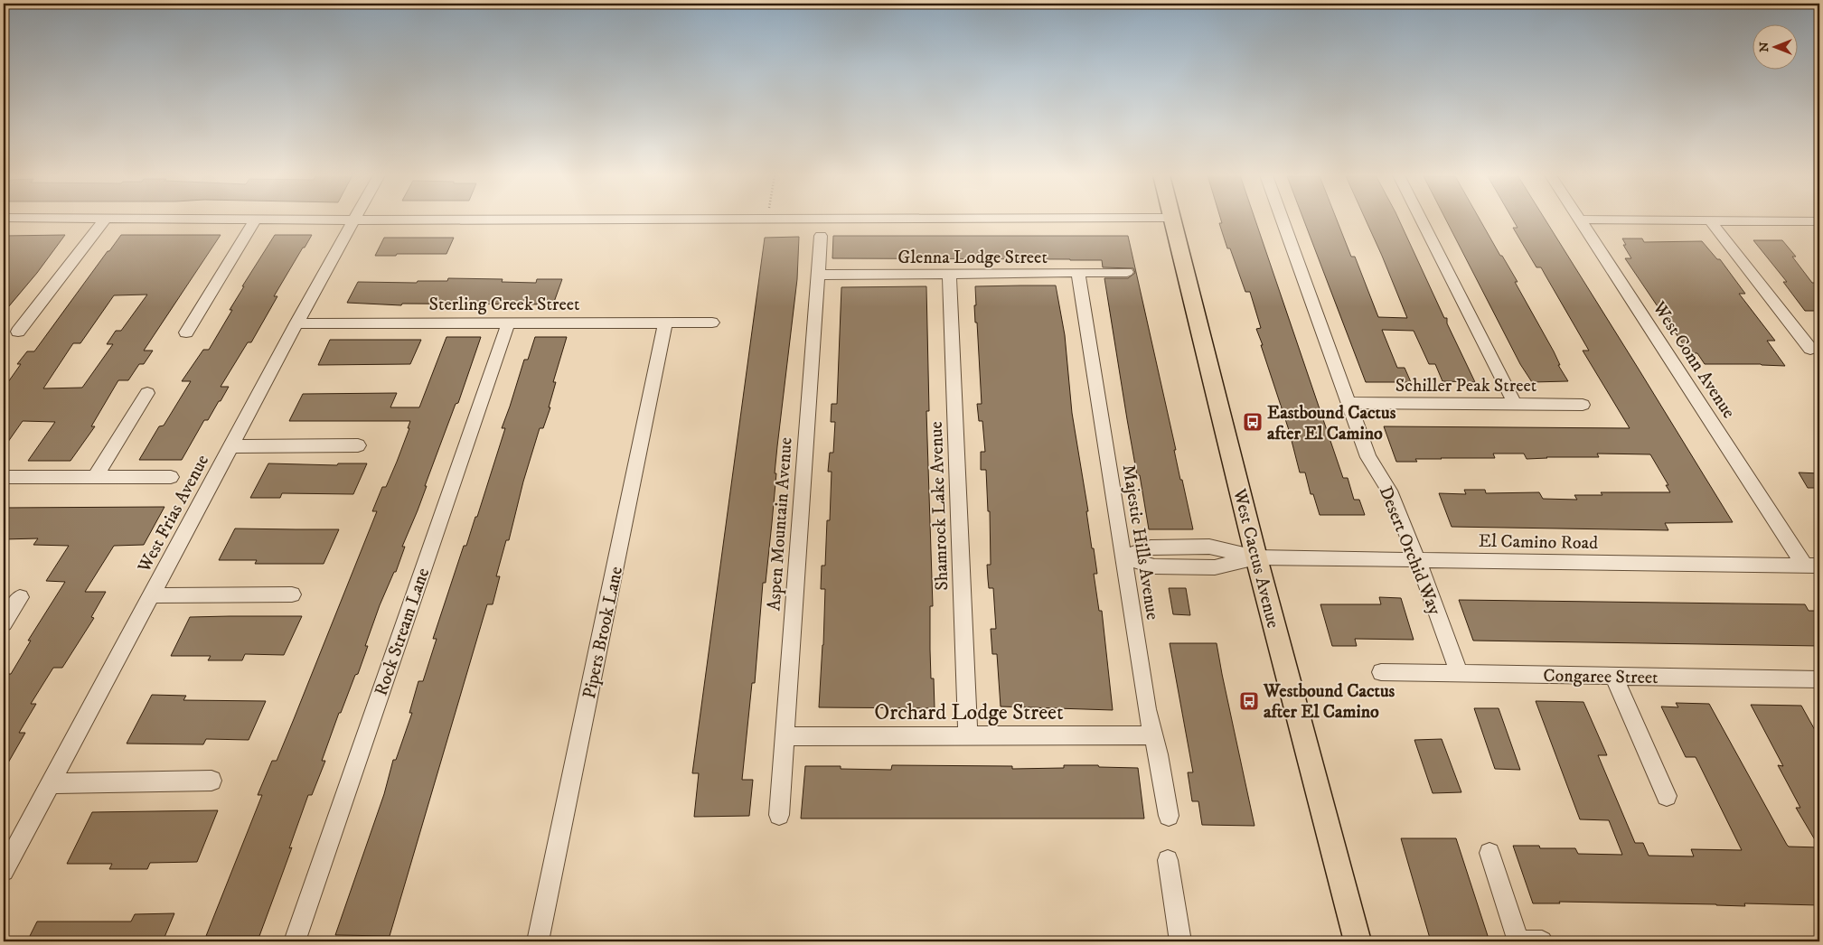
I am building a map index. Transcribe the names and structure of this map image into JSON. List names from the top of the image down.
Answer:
{
  "streets": {
    "main road": ["West Cactus Avenue"],
    "street": [
      "Glenna Lodge Street",
      "Sterling Creek Street",
      "West Conn Avenue",
      "Schiller Peak Street",
      "Shamrock Lake Avenue",
      "West Frias Avenue",
      "Aspen Mountain Avenue",
      "El Camino Road",
      "Majestic Hills Avenue",
      "Desert Orchid Way",
      "Rock Stream Lane",
      "Pipers Brook Lane",
      "Congaree Street",
      "Orchard Lodge Street"
    ]
  },
  "crossings": [
    ["Glenna Lodge Street", "Shamrock Lake Avenue"],
    ["Glenna Lodge Street", "Aspen Mountain Avenue"],
    ["Glenna Lodge Street", "Majestic Hills Avenue"],
    ["Sterling Creek Street", "West Frias Avenue"],
    ["Sterling Creek Street", "Rock Stream Lane"],
    ["Sterling Creek Street", "Pipers Brook Lane"],
    ["West Conn Avenue", "El Camino Road"],
    ["Schiller Peak Street", "Desert Orchid Way"],
    ["Shamrock Lake Avenue", "Orchard Lodge Street"],
    ["Aspen Mountain Avenue", "Orchard Lodge Street"],
    ["El Camino Road", "Majestic Hills Avenue"],
    ["El Camino Road", "Desert Orchid Way"],
    ["El Camino Road", "West Cactus Avenue"],
    ["Majestic Hills Avenue", "Orchard Lodge Street"],
    ["Desert Orchid Way", "Congaree Street"]
  ],
  "places": {
    "bus stop": ["Eastbound Cactus after El Camino", "Westbound Cactus after El Camino"]
  },
  "north": "left"
}
